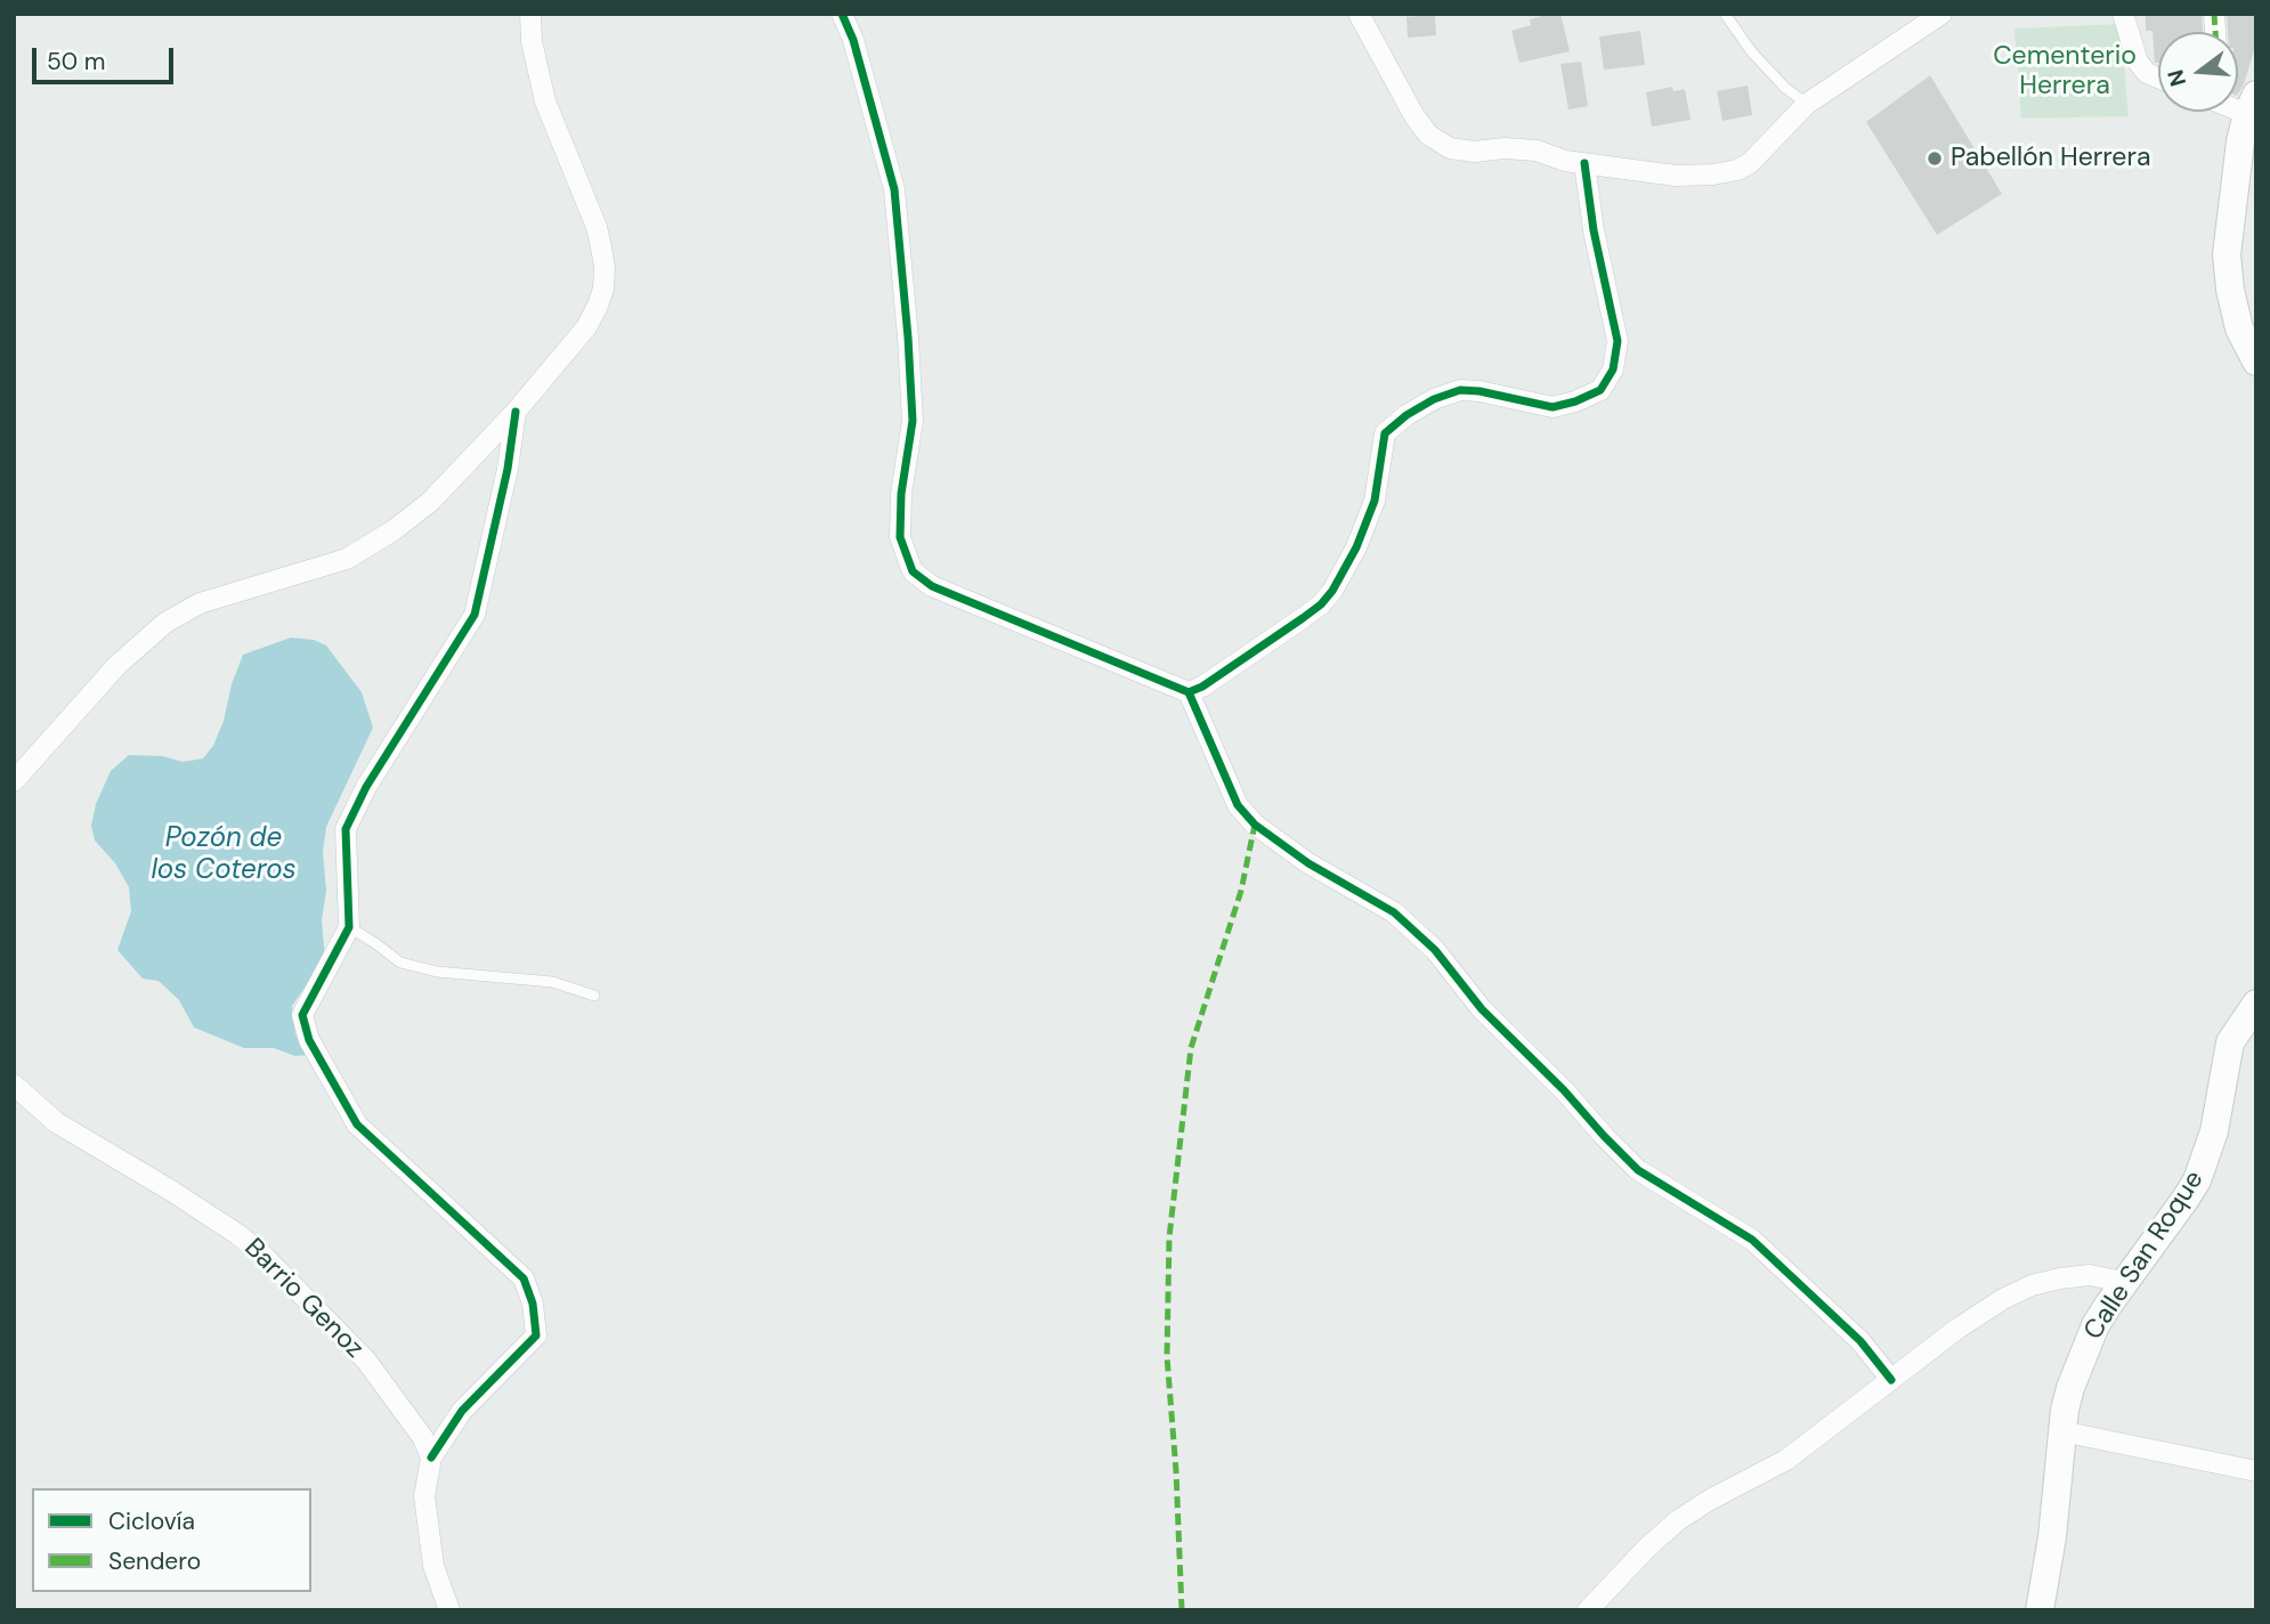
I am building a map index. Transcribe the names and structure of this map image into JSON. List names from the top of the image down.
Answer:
{
  "streets": {
    "street": ["Calle San Roque", "Barrio Genoz"]
  },
  "water": ["Pozón de los Coteros"],
  "parks": ["Cementerio Herrera"],
  "places": ["Pabellón Herrera"],
  "legend": ["Ciclovía", "Sendero"],
  "scale_bar": "50 m",
  "north": "left"
}
